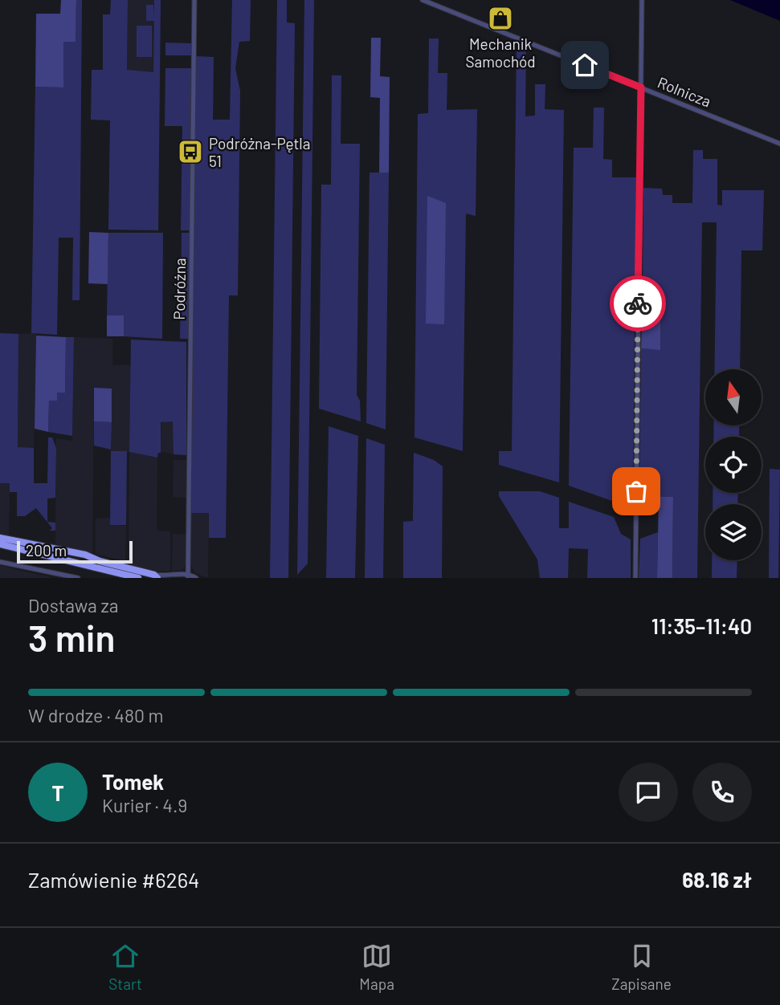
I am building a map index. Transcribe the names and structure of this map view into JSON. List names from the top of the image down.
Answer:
{
  "streets": {
    "street": ["Rolnicza", "Podróżna"]
  },
  "places": {
    "shop": ["Mechanik Samochód"],
    "bus stop": ["Podróżna-Pętla 51"]
  },
  "scale_bar": "200 m",
  "north": "top",
  "page": {
    "scale": "200 m",
    "heading": ["3 min", "Dostawa za", "11:35–11:40"],
    "panel": [
      "Tomek",
      "Kurier · 4.9",
      "Zamówienie #6264",
      "68.16 zł"
    ],
    "bar": "W drodze · 480 m",
    "round": "T",
    "tabs": ["Start", "Mapa", "Zapisane"]
  }
}
